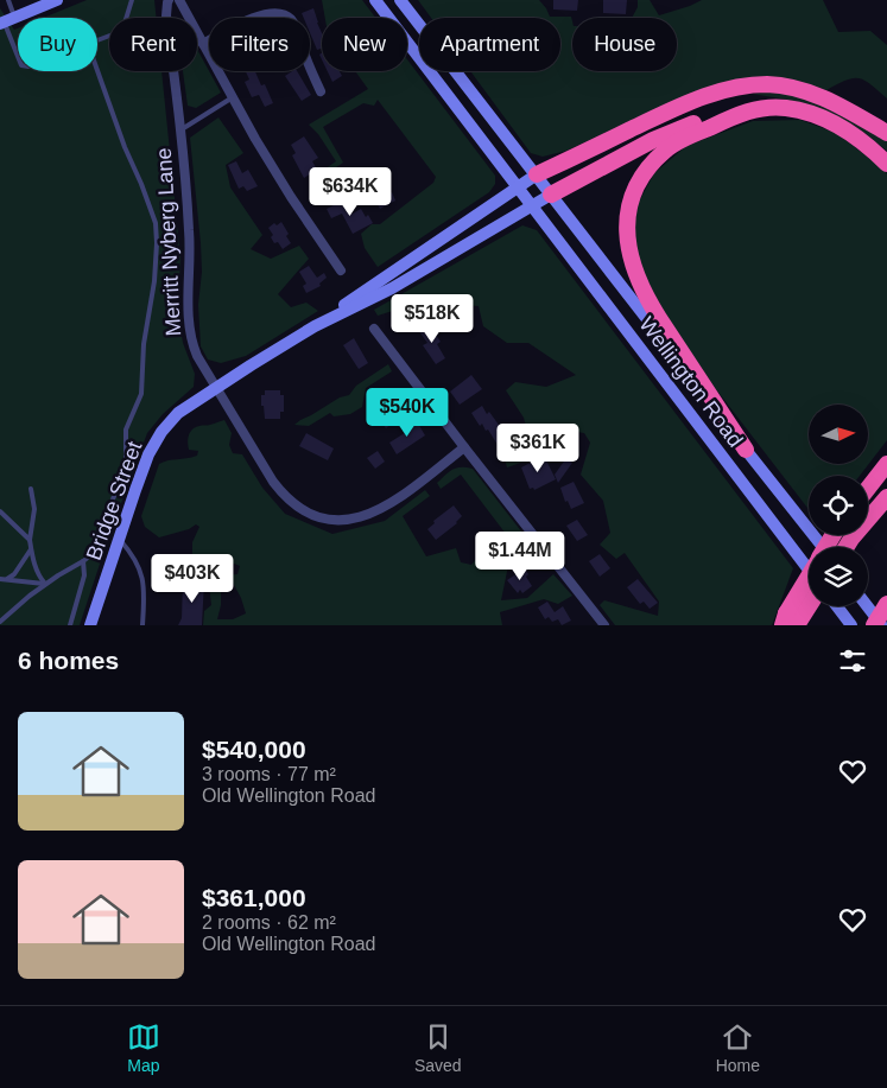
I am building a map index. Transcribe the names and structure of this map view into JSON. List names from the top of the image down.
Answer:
{
  "streets": {
    "main road": ["Wellington Road", "Bridge Street"],
    "street": ["Merritt Nyberg Lane"]
  },
  "crossings": [
    ["Merritt Nyberg Lane", "Bridge Street"],
    ["Wellington Road", "Bridge Street"]
  ],
  "north": "right",
  "page": {
    "chip": [
      "Buy",
      "Rent",
      "Filters",
      "New",
      "Apartment",
      "House"
    ],
    "price": [
      "$634K",
      "$518K",
      "$540K",
      "$361K",
      "$1.44M",
      "$403K"
    ],
    "heading": "6 homes",
    "list": [
      {
        "name": "$540,000",
        "note": "3 rooms · 77 m² · Old Wellington Road"
      },
      {
        "name": "$361,000",
        "note": "2 rooms · 62 m² · Old Wellington Road"
      }
    ],
    "tabs": ["Map", "Saved", "Home"]
  }
}
